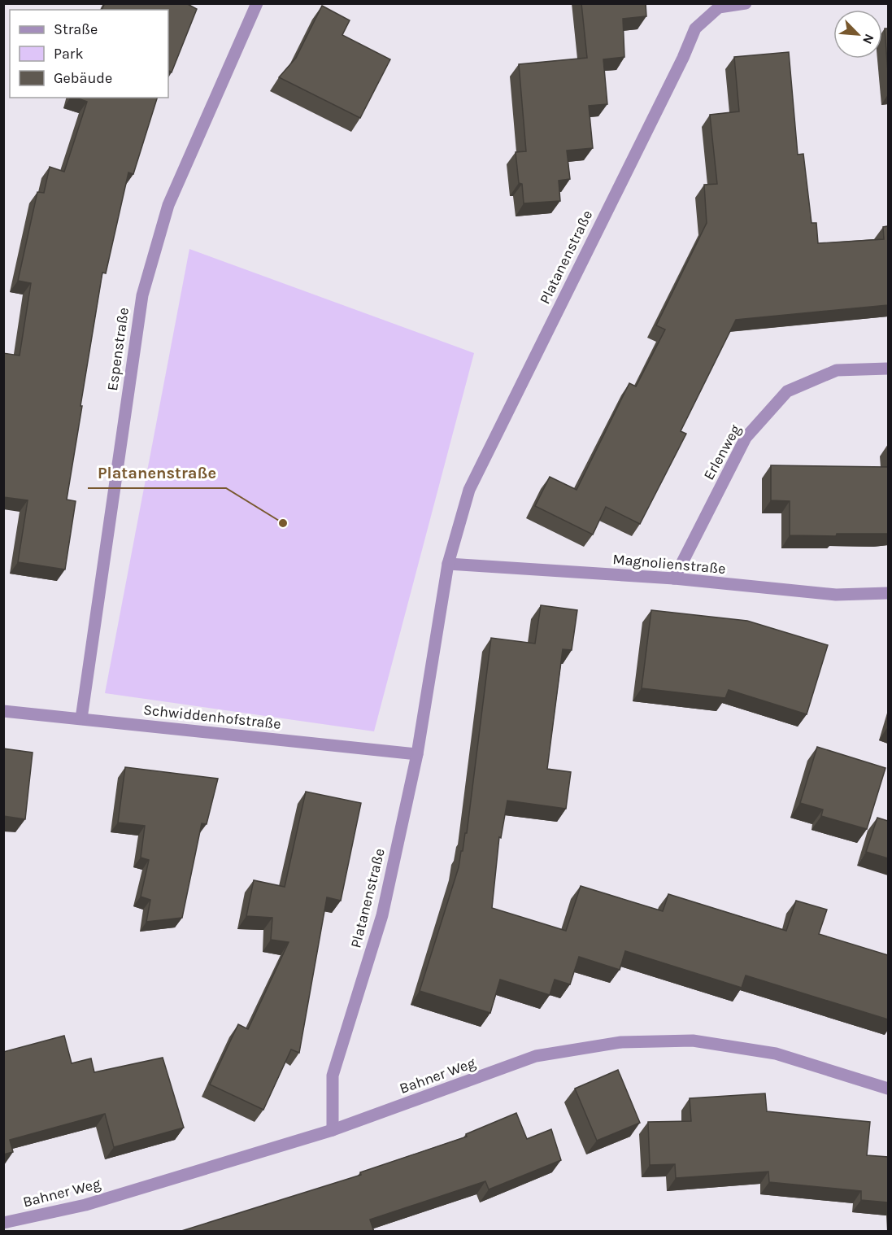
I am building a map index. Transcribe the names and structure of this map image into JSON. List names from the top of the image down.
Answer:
{
  "streets": {
    "street": [
      "Platanenstraße",
      "Espenstraße",
      "Erlenweg",
      "Magnolienstraße",
      "Schwiddenhofstraße",
      "Bahner Weg"
    ]
  },
  "crossings": [
    ["Platanenstraße", "Magnolienstraße"],
    ["Platanenstraße", "Schwiddenhofstraße"],
    ["Platanenstraße", "Bahner Weg"],
    ["Espenstraße", "Schwiddenhofstraße"],
    ["Erlenweg", "Magnolienstraße"]
  ],
  "places": ["Platanenstraße"],
  "legend": ["Straße", "Park", "Gebäude"],
  "north": "bottom right"
}
